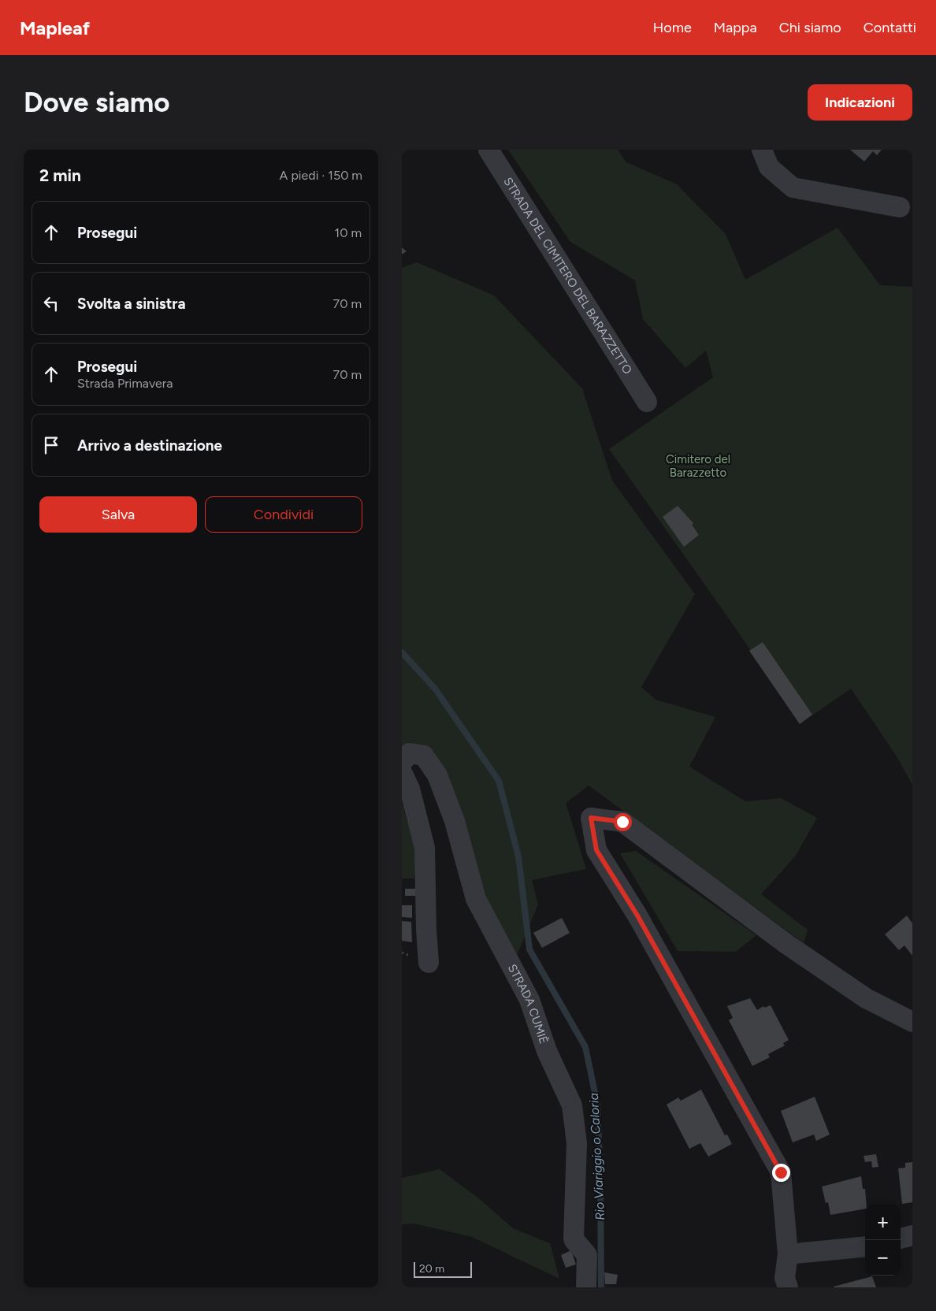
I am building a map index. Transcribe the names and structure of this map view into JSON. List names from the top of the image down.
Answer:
{
  "streets": {
    "street": ["STRADA DEL CIMITERO DEL BARAZZETTO", "STRADA CUMIÈ"]
  },
  "water": ["Rio Viariggio o Caloria"],
  "parks": ["Cimitero del Barazzetto"],
  "scale_bar": "20 m",
  "page": {
    "header": "Mapleaf",
    "nav": [
      "Home",
      "Mappa",
      "Chi siamo",
      "Contatti"
    ],
    "buttons": [
      "Indicazioni",
      ["Salva", "Condividi"]
    ],
    "title": "Dove siamo",
    "heading": ["2 min", "A piedi · 150 m"],
    "list": [
      ["Prosegui", "10 m"],
      ["Svolta a sinistra", "70 m"],
      ["Prosegui", "Strada Primavera", "70 m"],
      "Arrivo a destinazione"
    ],
    "map_buttons": ["+", "−"],
    "scale": "20 m"
  }
}
